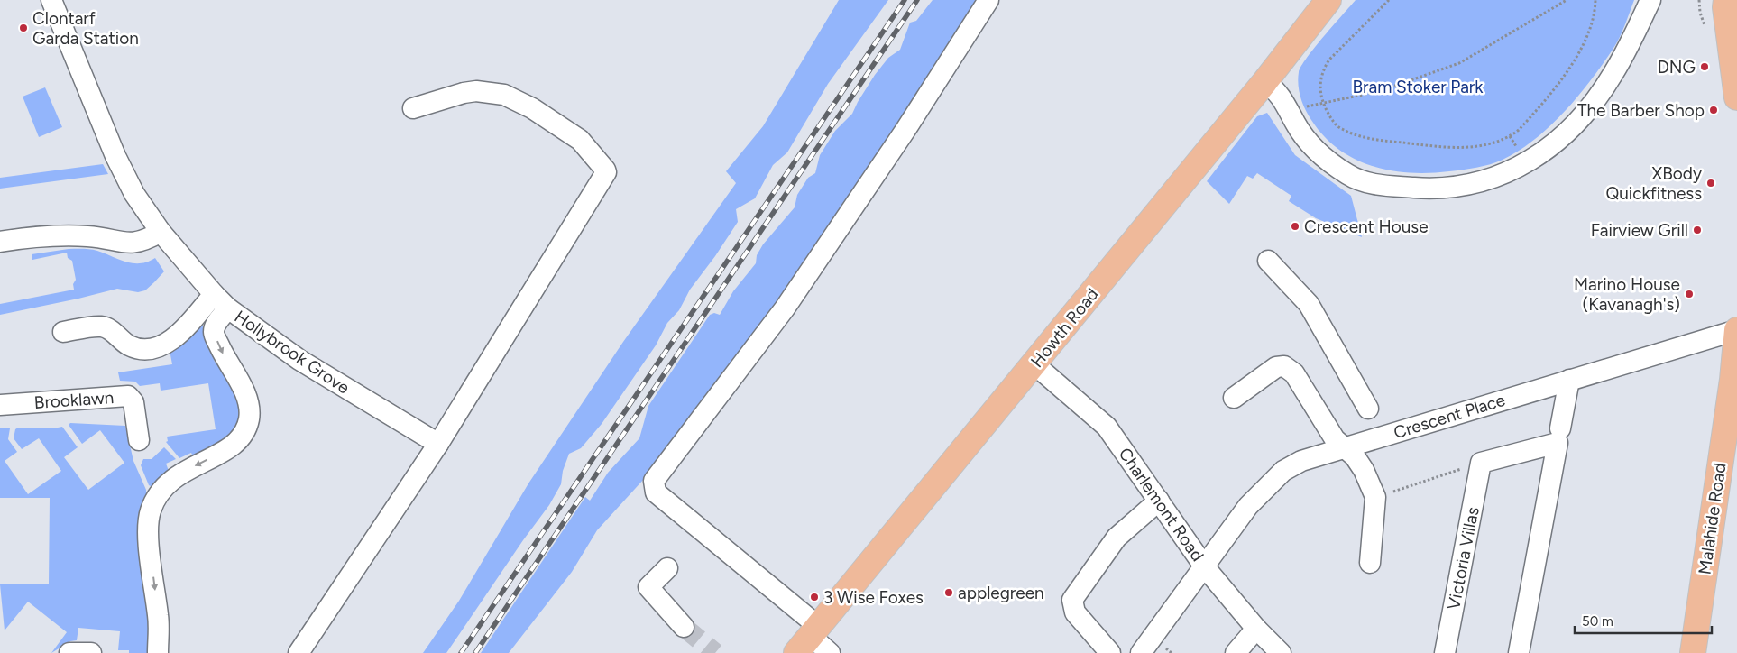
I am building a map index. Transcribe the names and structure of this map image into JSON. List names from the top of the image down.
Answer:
{
  "streets": {
    "main road": ["Howth Road", "Malahide Road"],
    "street": [
      "Hollybrook Grove",
      "Brooklawn",
      "Crescent Place",
      "Charlemont Road",
      "Victoria Villas"
    ]
  },
  "crossings": [
    ["Howth Road", "Charlemont Road"],
    ["Crescent Place", "Charlemont Road"],
    ["Crescent Place", "Malahide Road"]
  ],
  "parks": ["Bram Stoker Park"],
  "places": [
    "Clontarf Garda Station",
    "DNG",
    "The Barber Shop",
    "XBody Quickfitness",
    "Crescent House",
    "Fairview Grill",
    "Marino House (Kavanagh's)",
    "applegreen",
    "3 Wise Foxes"
  ],
  "scale_bar": "50 m"
}
